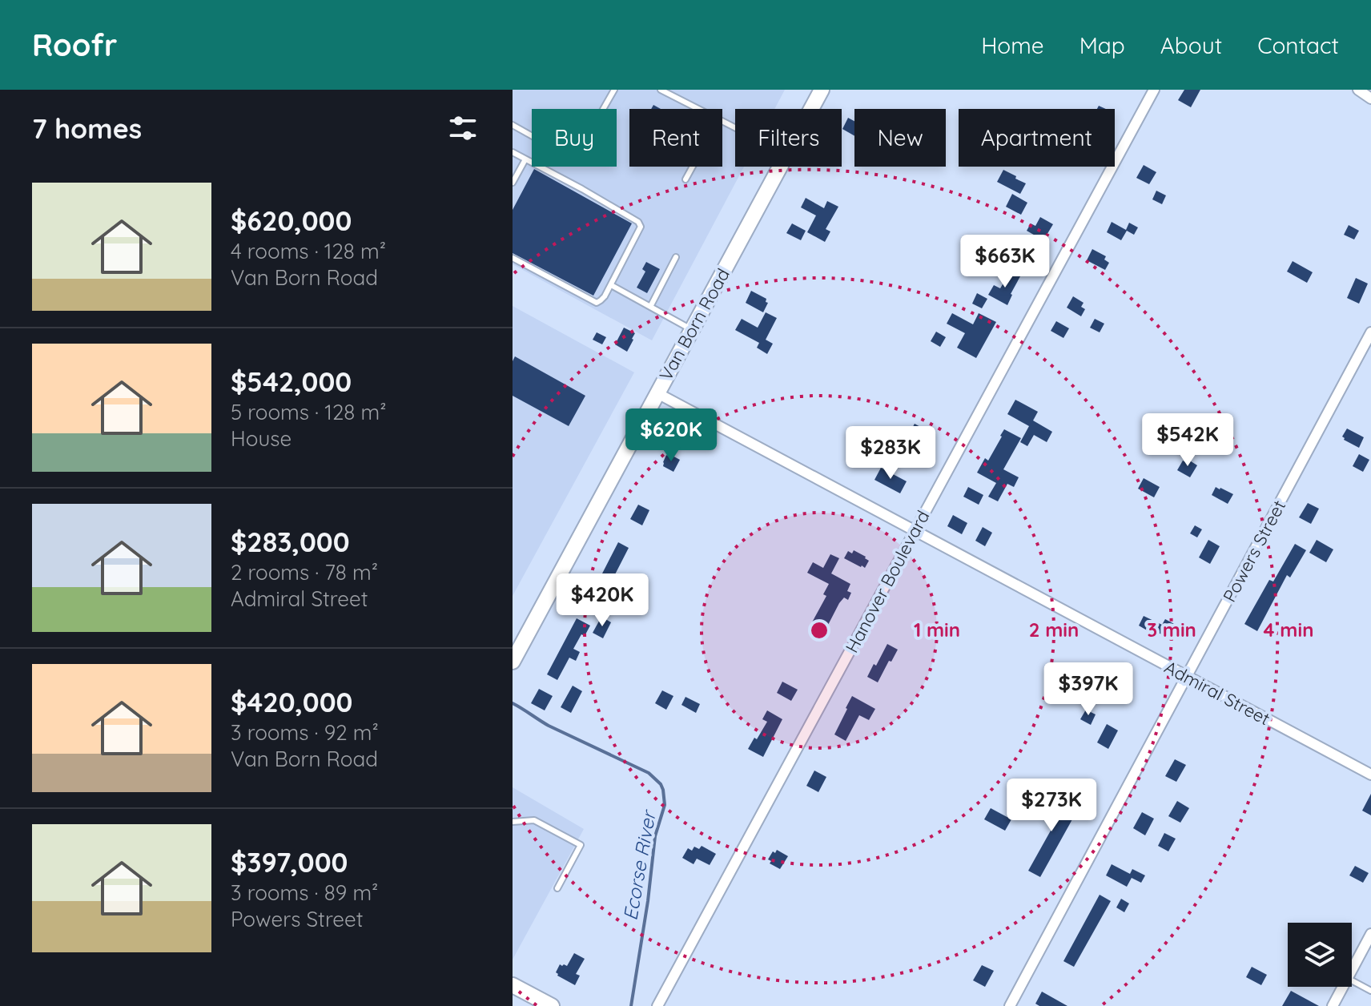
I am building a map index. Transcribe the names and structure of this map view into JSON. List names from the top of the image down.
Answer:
{
  "streets": {
    "main road": ["Van Born Road"],
    "street": ["Powers Street", "Hanover Boulevard", "Admiral Street"]
  },
  "crossings": [
    ["Van Born Road", "Admiral Street"],
    ["Powers Street", "Admiral Street"],
    ["Hanover Boulevard", "Admiral Street"]
  ],
  "water": ["Ecorse River"],
  "page": {
    "header": "Roofr",
    "nav": [
      "Home",
      "Map",
      "About",
      "Contact"
    ],
    "heading": "7 homes",
    "chip": [
      "Buy",
      "Rent",
      "Filters",
      "New",
      "Apartment"
    ],
    "list": [
      {
        "name": "$620,000",
        "note": "4 rooms · 128 m² · Van Born Road"
      },
      {
        "name": "$542,000",
        "note": "5 rooms · 128 m² · House"
      },
      {
        "name": "$283,000",
        "note": "2 rooms · 78 m² · Admiral Street"
      },
      {
        "name": "$420,000",
        "note": "3 rooms · 92 m² · Van Born Road"
      },
      {
        "name": "$397,000",
        "note": "3 rooms · 89 m² · Powers Street"
      }
    ],
    "price": [
      "$663K",
      "$620K",
      "$542K",
      "$283K",
      "$420K",
      "$397K",
      "$273K"
    ]
  },
  "rings": [
    "1 min",
    "2 min",
    "3 min",
    "4 min"
  ]
}
